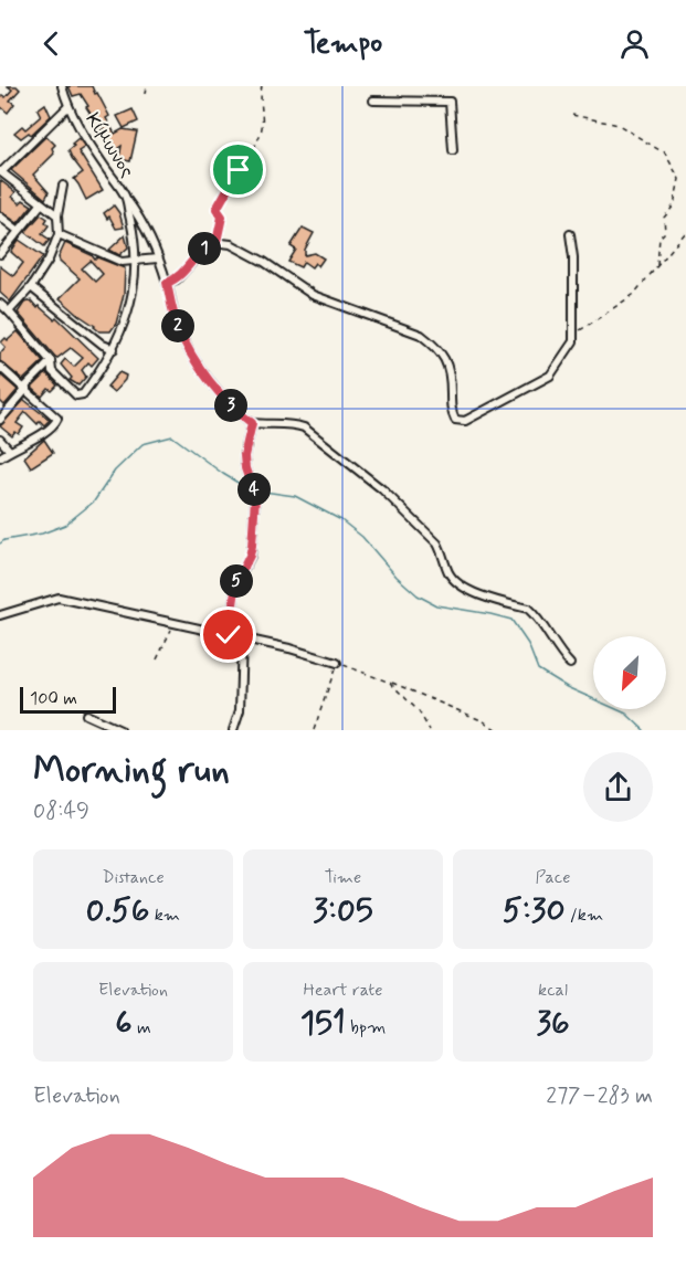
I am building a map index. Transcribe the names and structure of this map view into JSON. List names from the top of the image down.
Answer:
{
  "streets": {
    "street": ["Κίμωνος"]
  },
  "scale_bar": "100 m",
  "north": "bottom left",
  "page": {
    "header": "Tempo",
    "pins": [
      "1",
      "2",
      "3",
      "4",
      "5"
    ],
    "scale": "100 m",
    "heading": ["Morning run", "08:49"],
    "stats": [
      ["Distance", "0.56 km"],
      ["Time", "3:05"],
      ["Pace", "5:30 /km"],
      ["Elevation", "6 m"],
      ["Heart rate", "151 bpm"],
      ["kcal", "36"]
    ],
    "chart": ["Elevation", "277–283 m"]
  }
}
